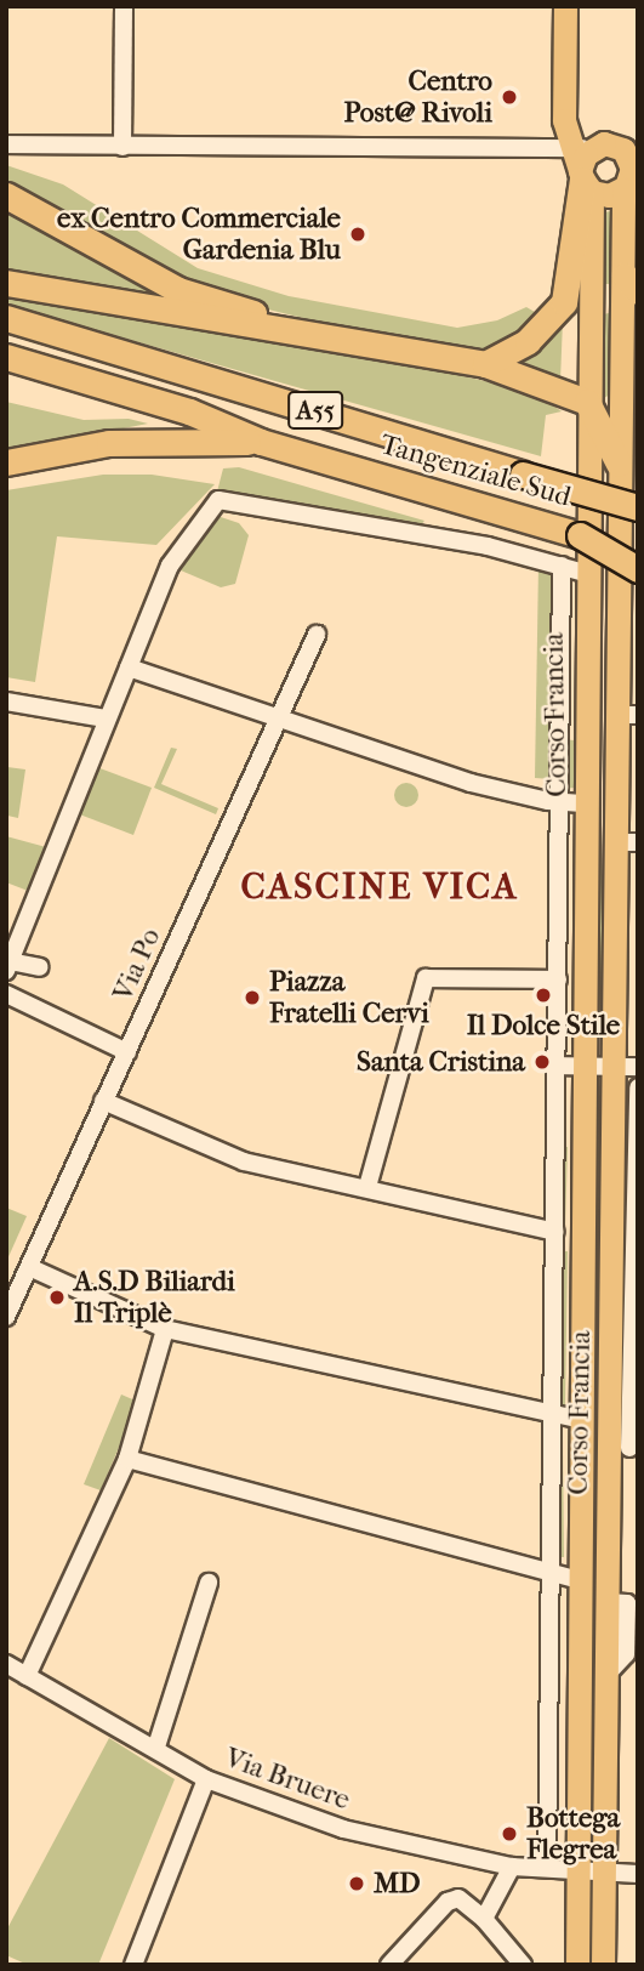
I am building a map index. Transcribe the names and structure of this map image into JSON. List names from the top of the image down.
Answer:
{
  "streets": {
    "highway": ["A55", "Tangenziale Sud"],
    "main road": ["Corso Francia"],
    "street": ["Via Po", "Via Bruere"]
  },
  "crossings": [
    ["Corso Francia", "Via Bruere"]
  ],
  "districts": ["CASCINE VICA"],
  "places": [
    "Centro Post@ Rivoli",
    "ex Centro Commerciale Gardenia Blu",
    "Il Dolce Stile",
    "Piazza Fratelli Cervi",
    "Santa Cristina",
    "A.S.D Biliardi Il Triplè",
    "Bottega Flegrea",
    "MD"
  ]
}
